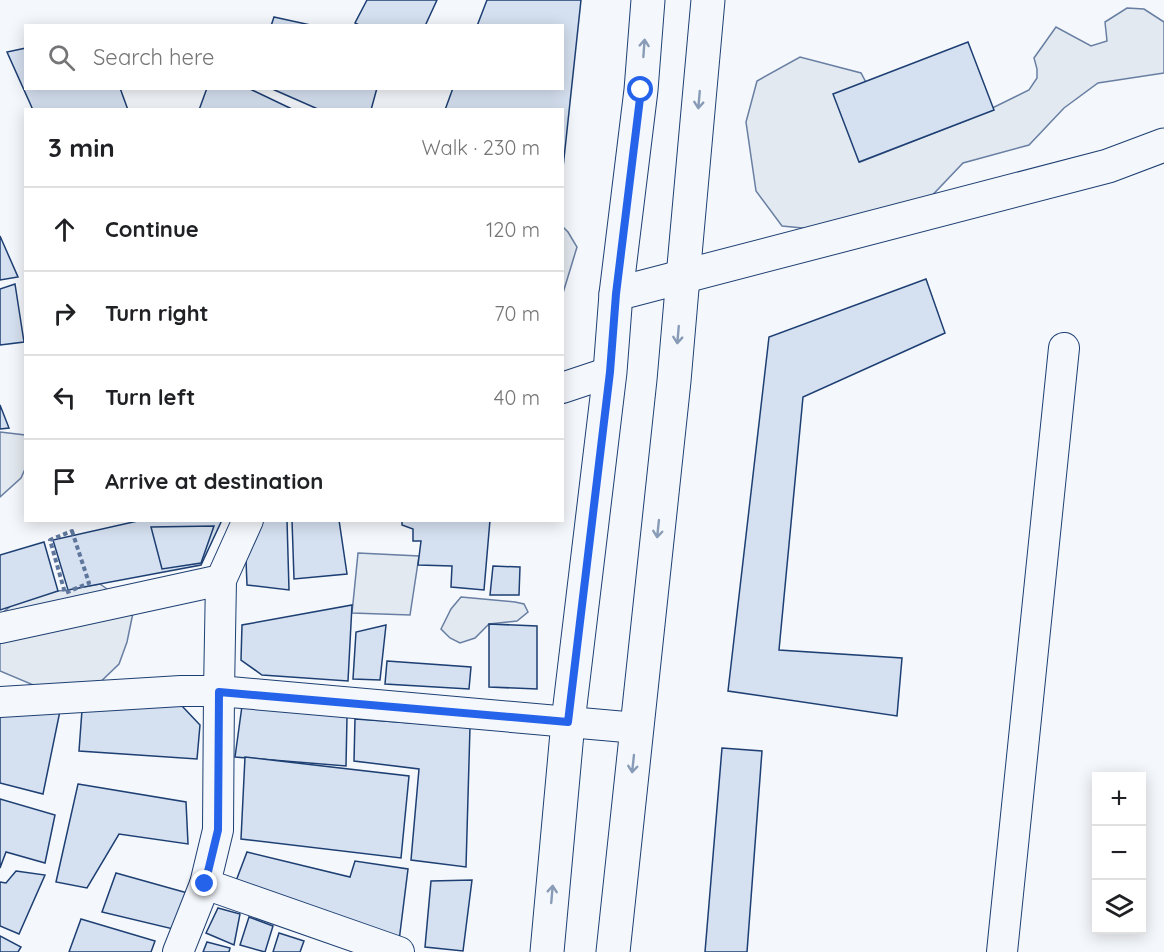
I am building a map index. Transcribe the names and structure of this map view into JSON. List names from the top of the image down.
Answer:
{
  "page": {
    "search": "Search here",
    "heading": ["3 min", "Walk · 230 m"],
    "list": [
      ["Continue", "120 m"],
      ["Turn right", "70 m"],
      ["Turn left", "40 m"],
      "Arrive at destination"
    ],
    "map_buttons": ["+", "−"]
  }
}
